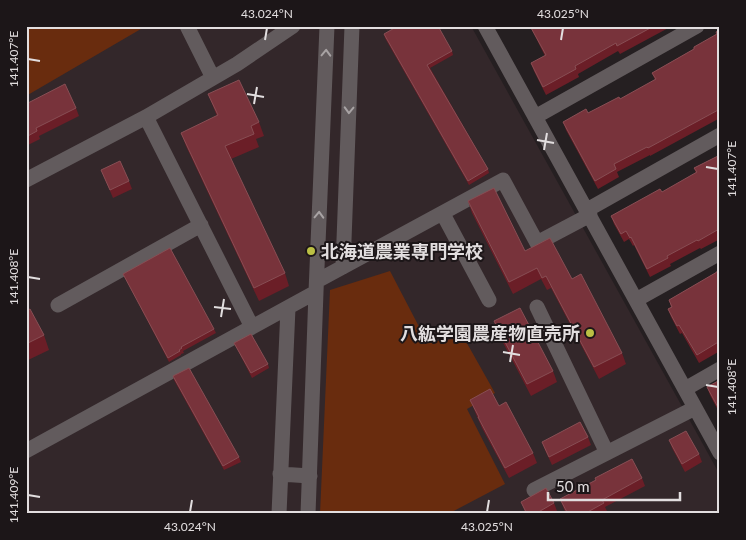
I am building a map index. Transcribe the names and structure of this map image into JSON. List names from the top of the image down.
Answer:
{
  "places": ["北海道農業専門学校", "八紘学園農産物直売所"],
  "scale_bar": "50 m",
  "coordinates": [
    "43.024°N",
    "43.025°N",
    "141.407°E",
    "141.408°E",
    "141.409°E"
  ]
}
